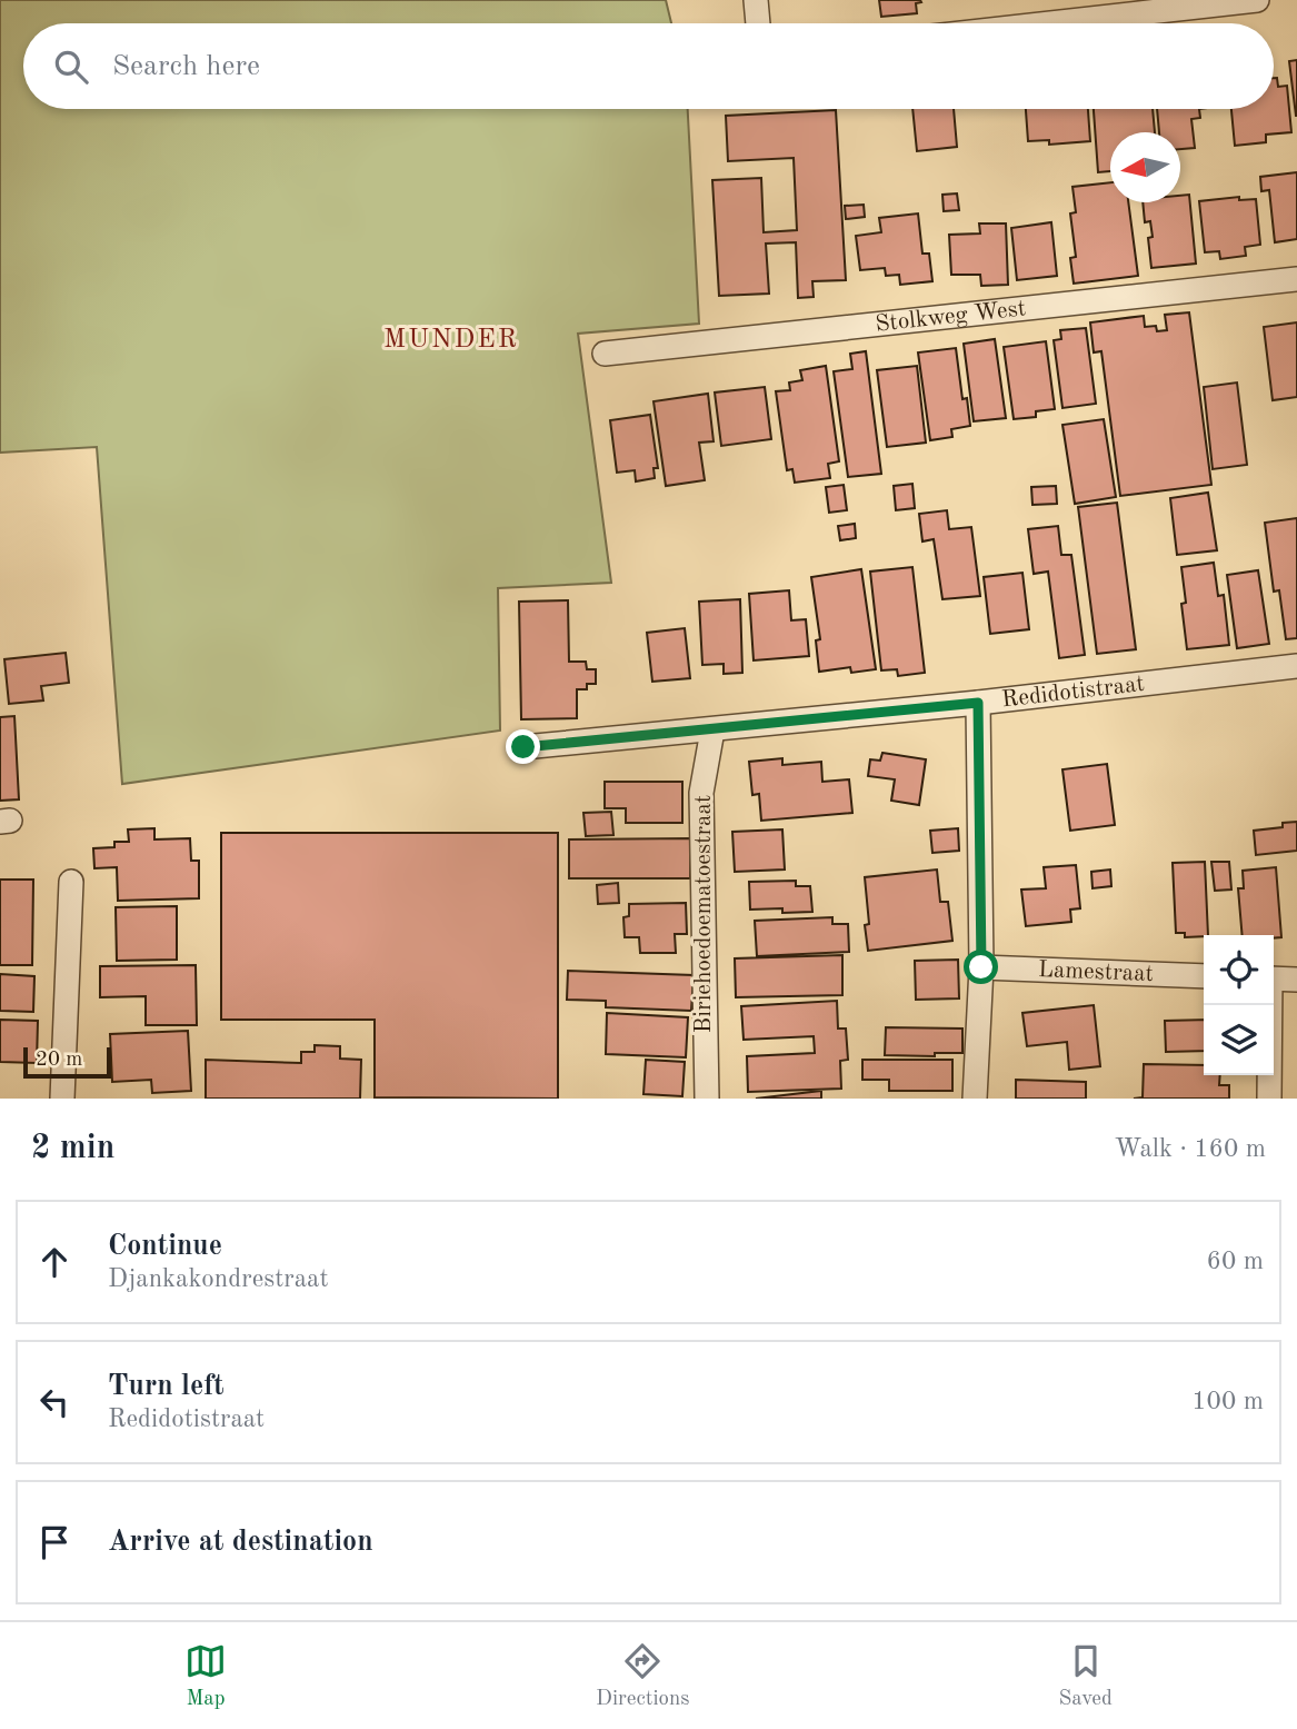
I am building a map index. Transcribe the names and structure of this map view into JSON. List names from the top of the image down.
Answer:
{
  "streets": {
    "street": [
      "Stolkweg West",
      "Redidotistraat",
      "Biriehoedoematoestraat",
      "Lamestraat"
    ]
  },
  "crossings": [
    ["Redidotistraat", "Biriehoedoematoestraat"]
  ],
  "districts": ["MUNDER"],
  "scale_bar": "20 m",
  "north": "left",
  "page": {
    "search": "Search here",
    "scale": "20 m",
    "heading": ["2 min", "Walk · 160 m"],
    "list": [
      ["Continue", "Djankakondrestraat", "60 m"],
      ["Turn left", "Redidotistraat", "100 m"],
      "Arrive at destination"
    ],
    "nav": ["Map", "Directions", "Saved"]
  }
}
